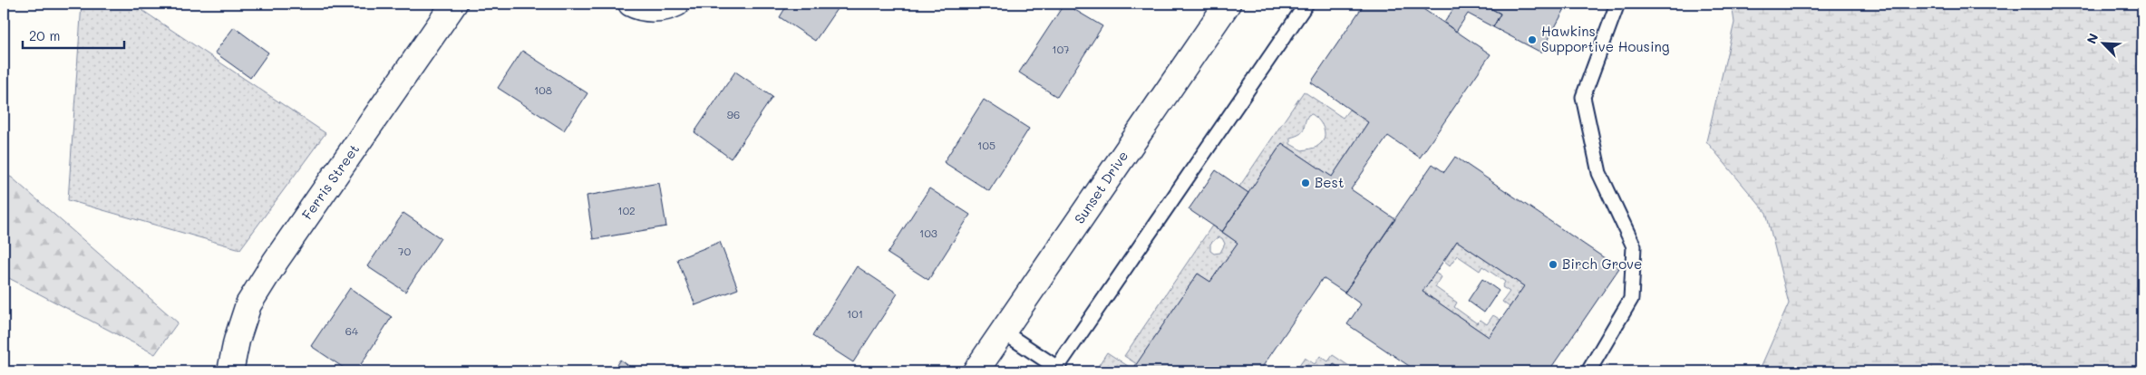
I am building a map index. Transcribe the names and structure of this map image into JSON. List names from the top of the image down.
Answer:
{
  "streets": {
    "street": ["Ferris Street", "Sunset Drive"]
  },
  "places": ["Hawkins Supportive Housing", "Best", "Birch Grove"],
  "house_numbers": [
    "107",
    "108",
    "96",
    "105",
    "102",
    "103",
    "70",
    "101",
    "64"
  ],
  "scale_bar": "20 m",
  "north": "top left"
}
